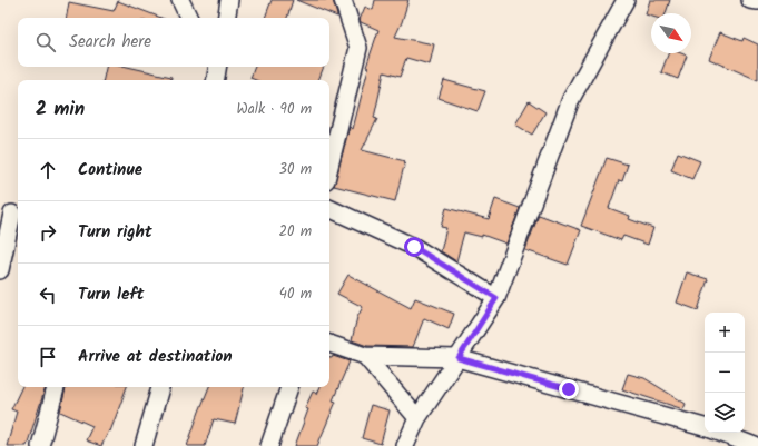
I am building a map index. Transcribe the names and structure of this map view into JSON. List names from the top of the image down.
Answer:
{
  "north": "bottom right",
  "page": {
    "search": "Search here",
    "heading": ["2 min", "Walk · 90 m"],
    "list": [
      ["Continue", "30 m"],
      ["Turn right", "20 m"],
      ["Turn left", "40 m"],
      "Arrive at destination"
    ],
    "map_buttons": ["+", "−"]
  }
}
